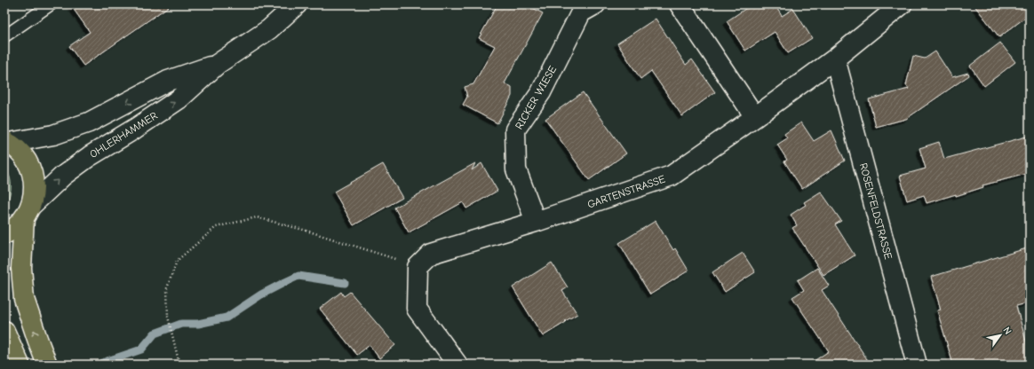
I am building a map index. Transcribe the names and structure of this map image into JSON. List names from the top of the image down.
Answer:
{
  "streets": {
    "street": [
      "RICKER WIESE",
      "OHLERHAMMER",
      "GARTENSTRASSE",
      "ROSENFELDSTRASSE"
    ]
  },
  "crossings": [
    ["RICKER WIESE", "GARTENSTRASSE"],
    ["GARTENSTRASSE", "ROSENFELDSTRASSE"]
  ],
  "north": "top right"
}
